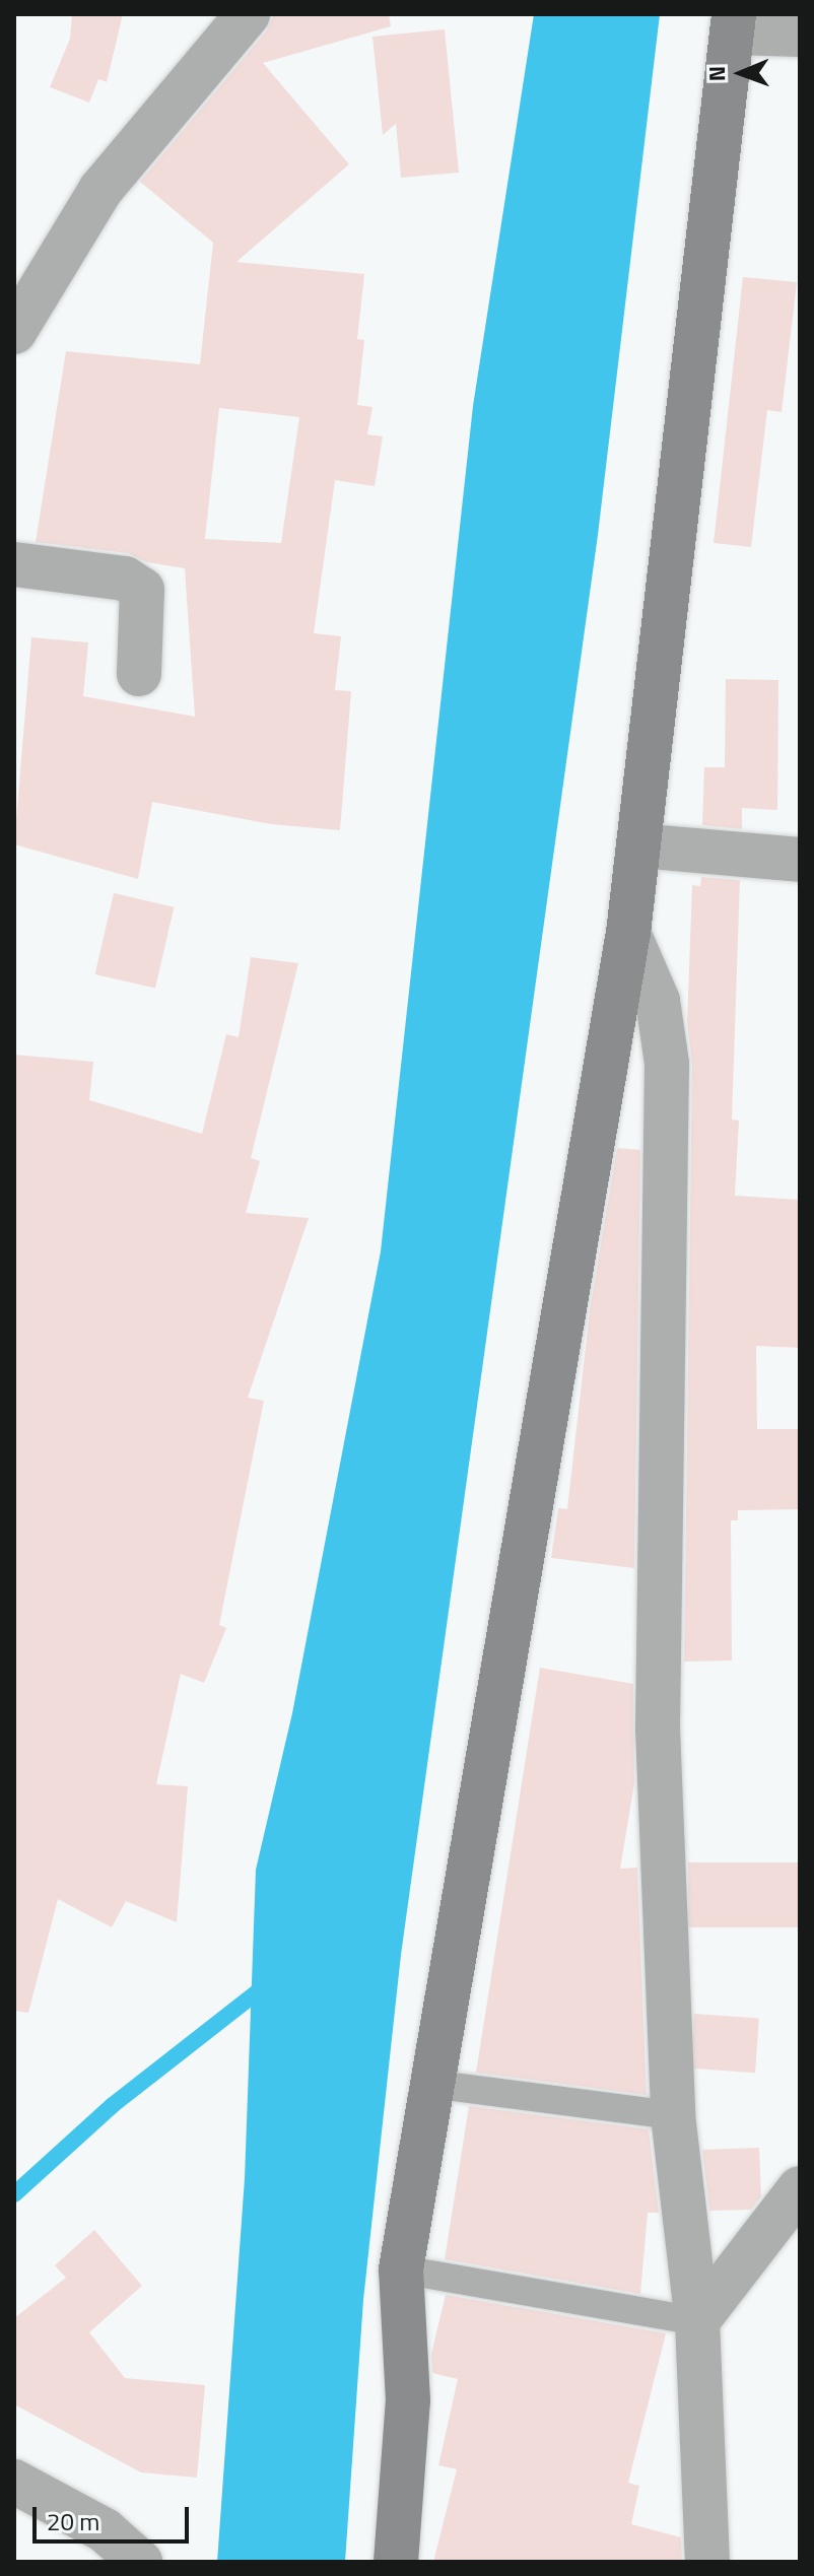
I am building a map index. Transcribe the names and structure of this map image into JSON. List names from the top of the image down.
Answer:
{
  "scale_bar": "20 m",
  "north": "left"
}
